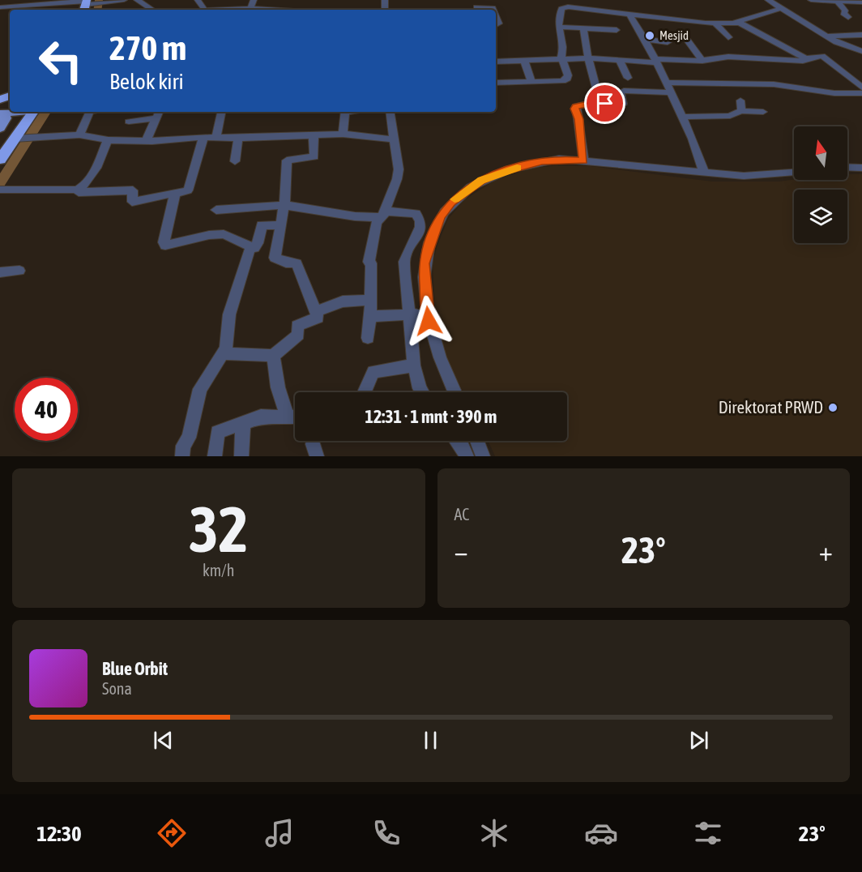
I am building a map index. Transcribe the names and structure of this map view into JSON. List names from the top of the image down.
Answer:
{
  "places": ["Mesjid", "Direktorat PRWD"],
  "north": "top",
  "page": {
    "turn": ["270 m", "Belok kiri"],
    "limit": "40",
    "trip": "12:31 · 1 mnt · 390 m",
    "tile": [
      ["32", "km/h"],
      "AC"
    ],
    "heat": ["−", "23°", "+"],
    "song": ["Blue Orbit", "Sona"],
    "tabs": ["12:30", "23°"]
  }
}
